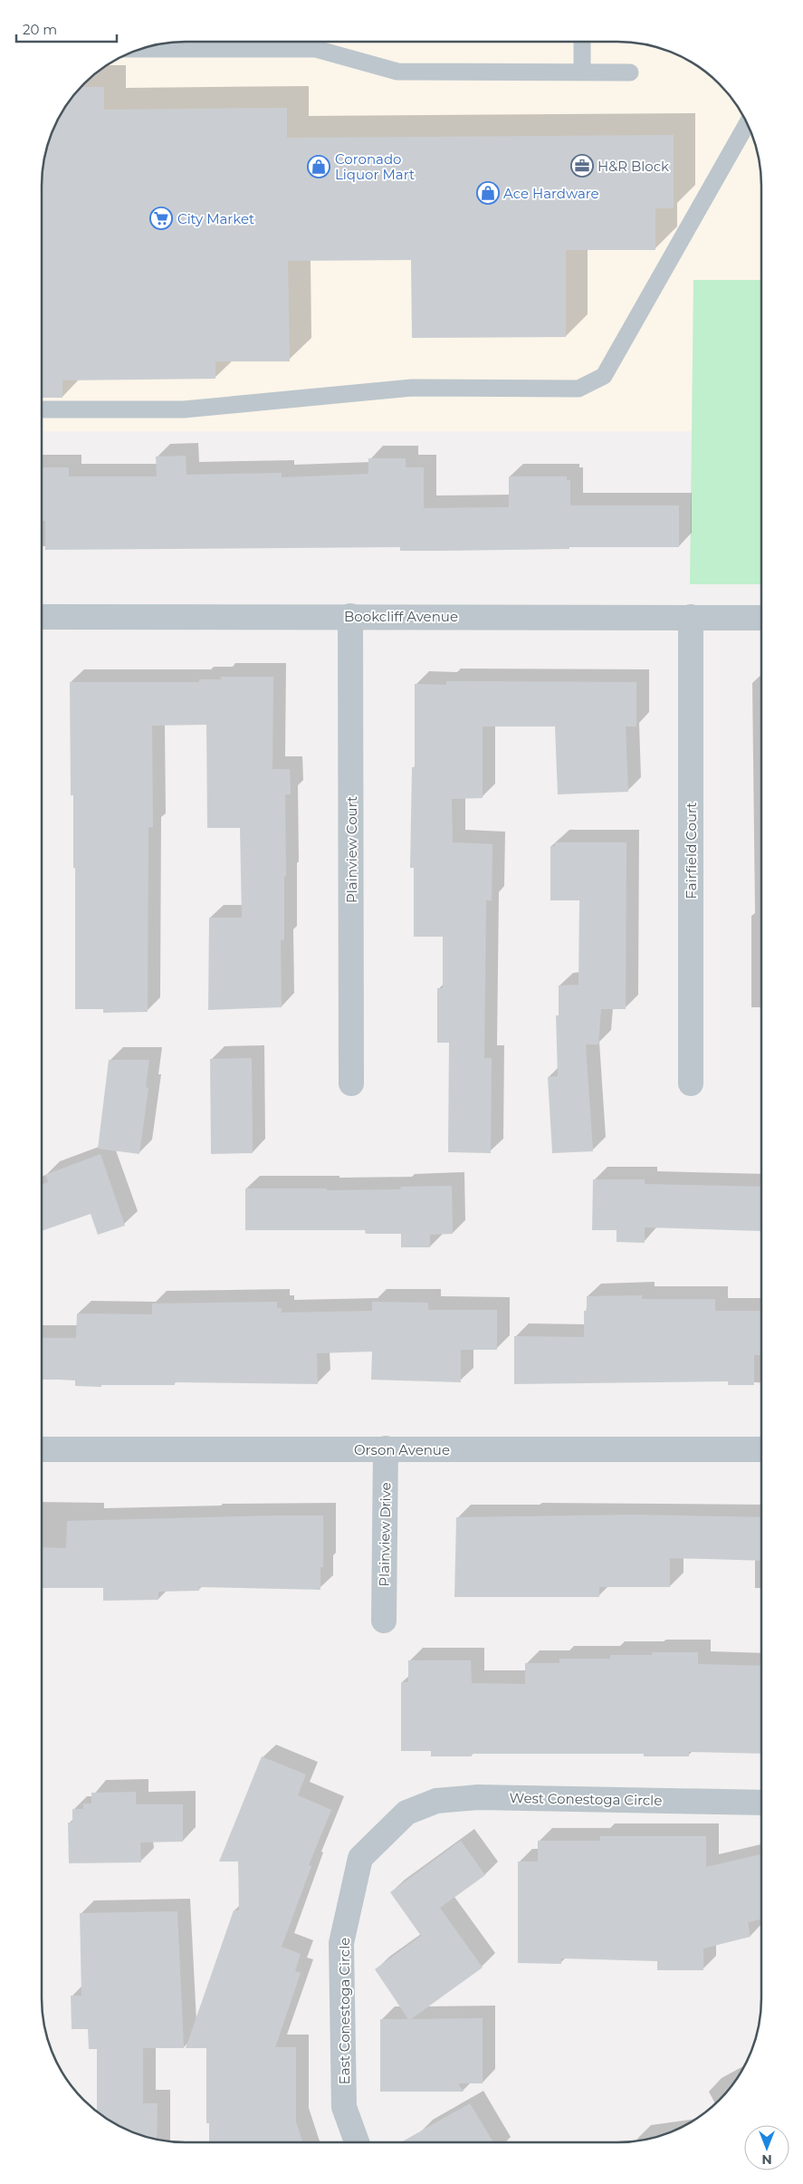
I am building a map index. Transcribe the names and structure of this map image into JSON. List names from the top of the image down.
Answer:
{
  "streets": {
    "street": [
      "Bookcliff Avenue",
      "Plainview Court",
      "Fairfield Court",
      "Orson Avenue",
      "Plainview Drive",
      "West Conestoga Circle",
      "East Conestoga Circle"
    ]
  },
  "crossings": [
    ["Bookcliff Avenue", "Plainview Court"],
    ["Bookcliff Avenue", "Fairfield Court"],
    ["Orson Avenue", "Plainview Drive"],
    ["West Conestoga Circle", "East Conestoga Circle"]
  ],
  "places": {
    "office": ["H&R Block"],
    "shop": ["Coronado Liquor Mart", "Ace Hardware"],
    "supermarket": ["City Market"]
  },
  "scale_bar": "20 m",
  "north": "bottom"
}
